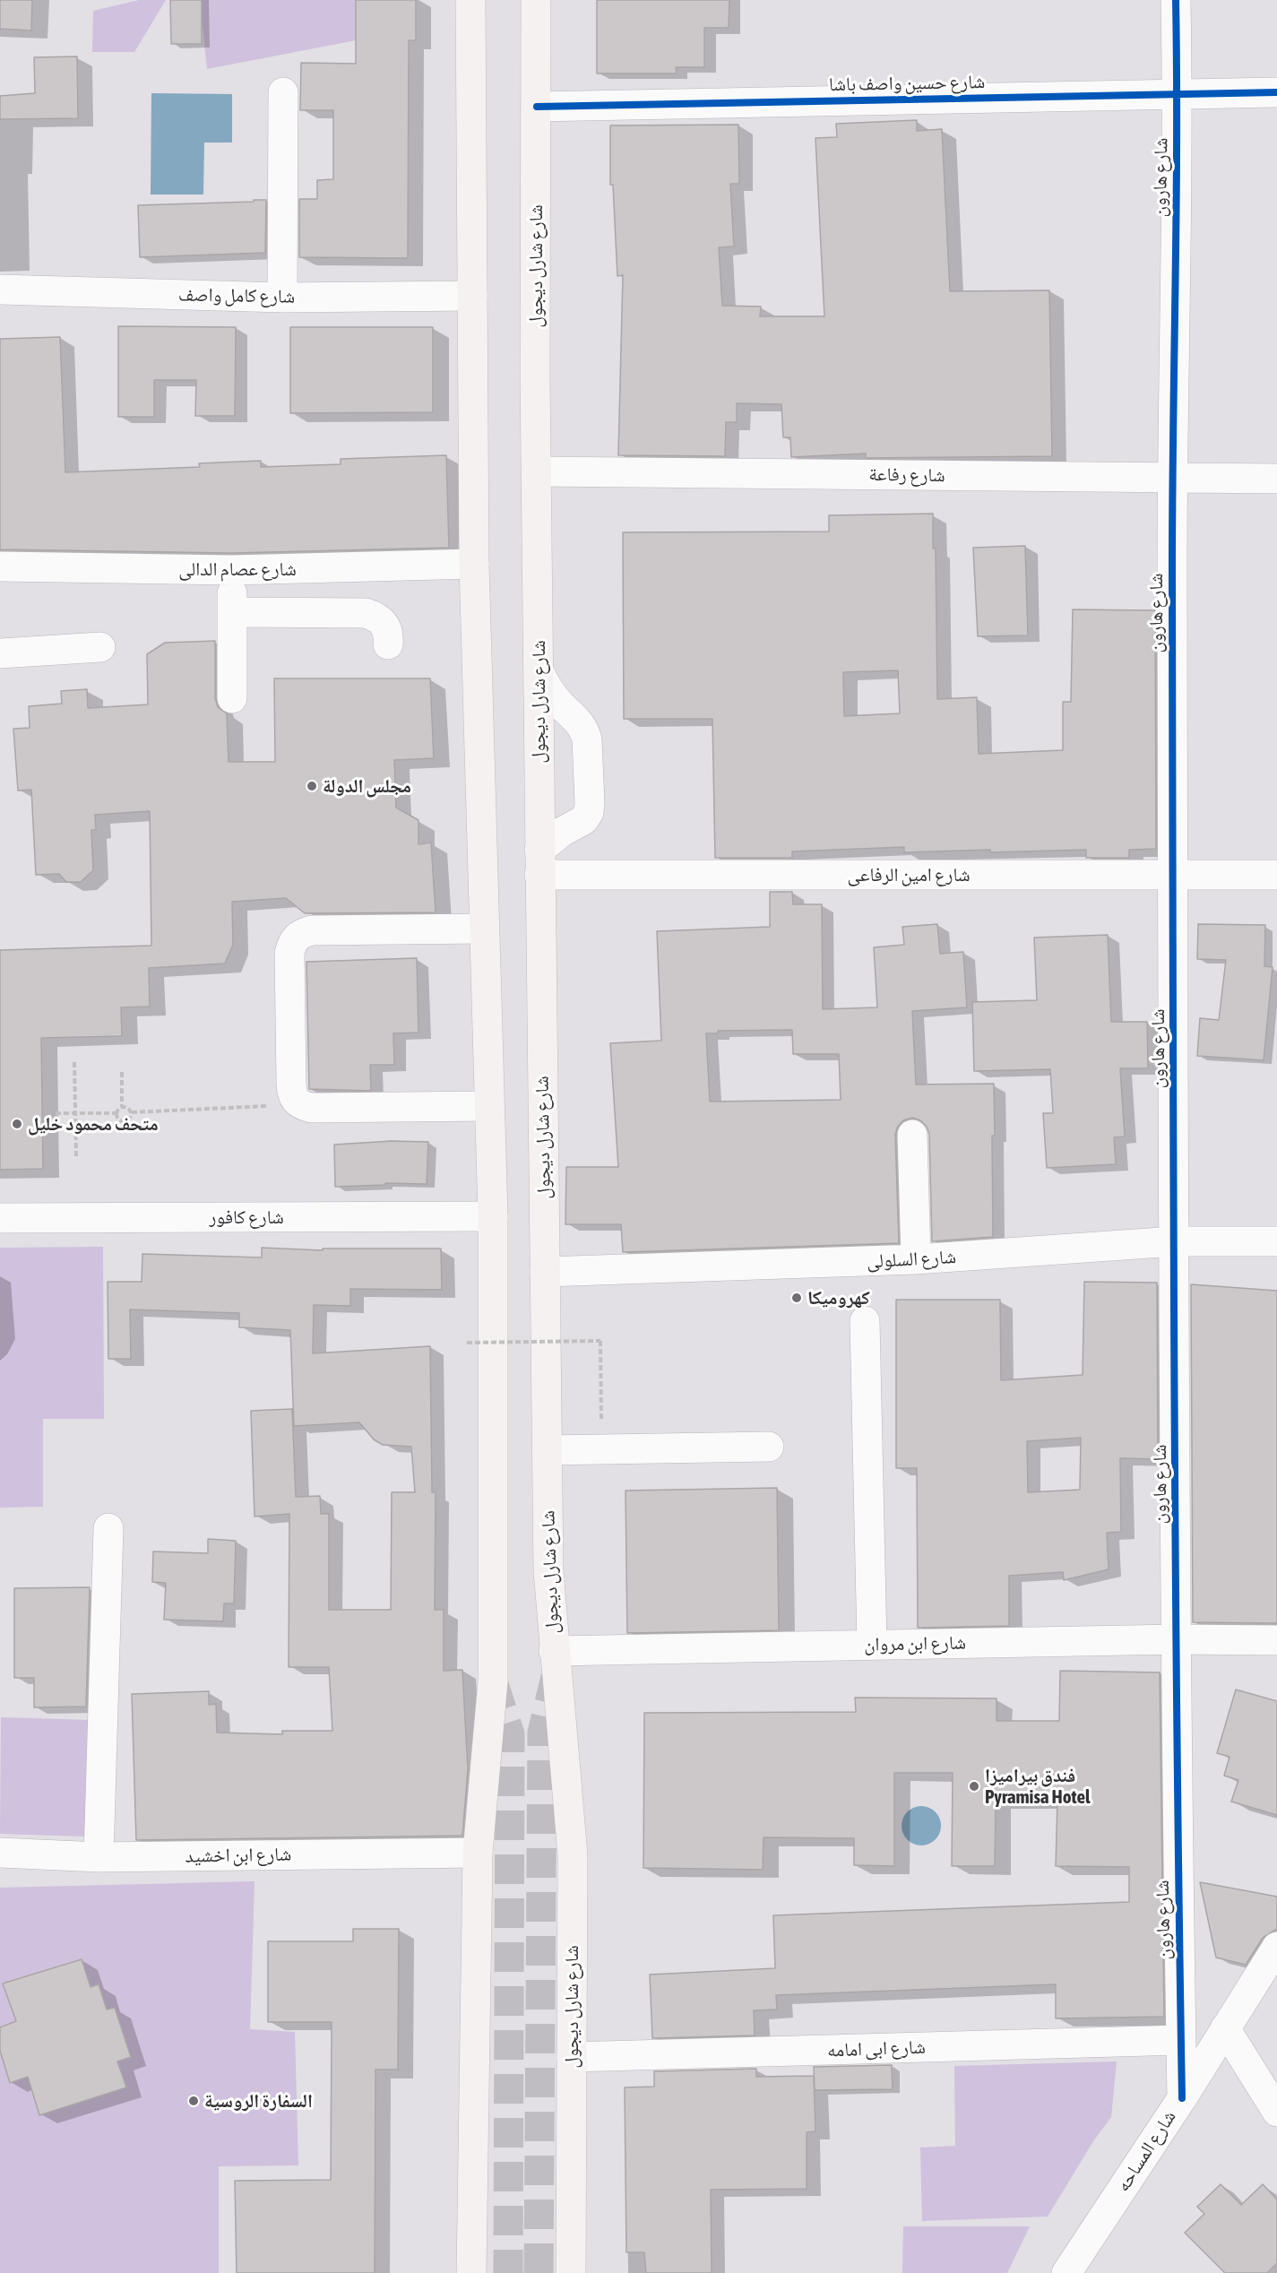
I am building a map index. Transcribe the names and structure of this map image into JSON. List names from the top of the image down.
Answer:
{
  "streets": {
    "main road": ["شارع شارل ديجول"],
    "street": [
      "شارع حسين واصف باشا",
      "شارع هارون",
      "شارع كامل واصف",
      "شارع رفاعة",
      "شارع عصام الدالى",
      "شارع امين الرفاعى",
      "شارع كافور",
      "شارع السلولى",
      "شارع ابن مروان",
      "شارع ابن اخشيد",
      "شارع ابى امامه",
      "شارع المساحه"
    ]
  },
  "crossings": [
    ["شارع حسين واصف باشا", "شارع هارون"],
    ["شارع حسين واصف باشا", "شارع شارل ديجول"],
    ["شارع هارون", "شارع رفاعة"],
    ["شارع هارون", "شارع امين الرفاعى"],
    ["شارع هارون", "شارع السلولى"],
    ["شارع هارون", "شارع ابن مروان"],
    ["شارع هارون", "شارع ابى امامه"],
    ["شارع هارون", "شارع المساحه"],
    ["شارع شارل ديجول", "شارع رفاعة"],
    ["شارع شارل ديجول", "شارع امين الرفاعى"],
    ["شارع شارل ديجول", "شارع السلولى"],
    ["شارع شارل ديجول", "شارع ابن مروان"],
    ["شارع شارل ديجول", "شارع ابى امامه"]
  ],
  "places": [
    "مجلس الدولة",
    "متحف محمود خليل",
    "كهروميكا",
    "فندق بيراميزا Pyramisa Hotel",
    "السفارة الروسية"
  ]
}
